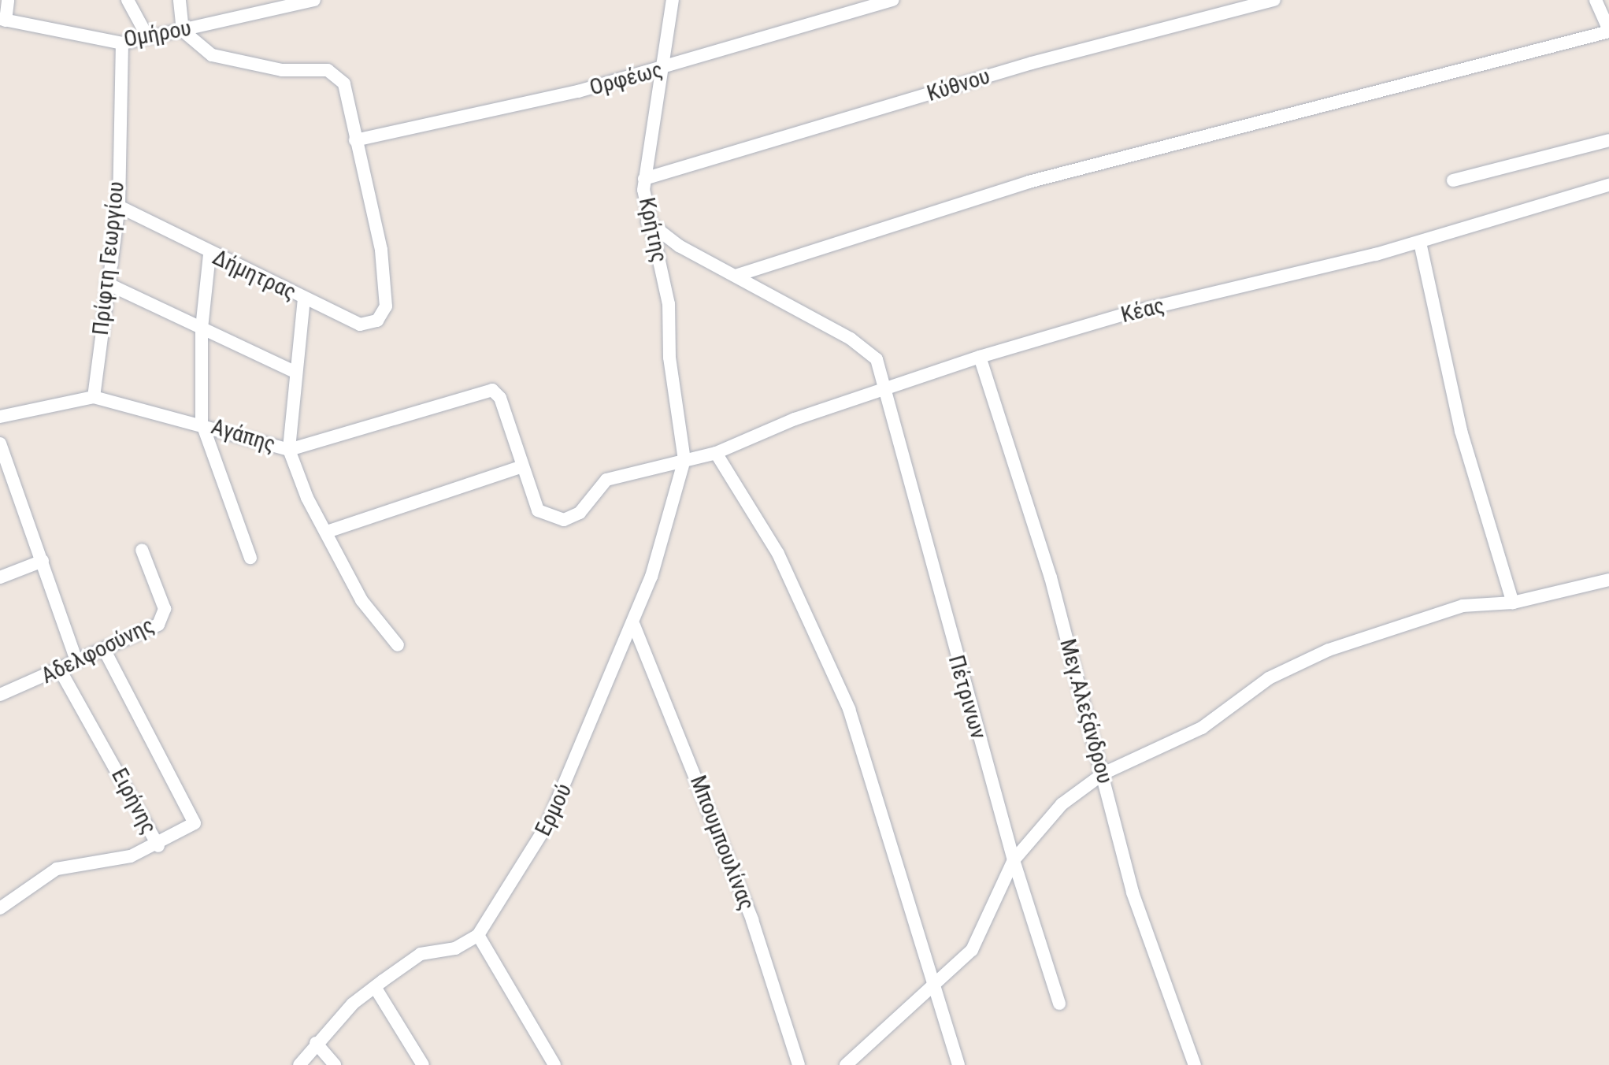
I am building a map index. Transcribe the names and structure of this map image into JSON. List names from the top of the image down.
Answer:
{
  "streets": {
    "street": [
      "Ομήρου",
      "Ορφέως",
      "Κύθνου",
      "Κρήτης",
      "Πρίφτη Γεωργίου",
      "Δήμητρας",
      "Κέας",
      "Αγάπης",
      "Αδελφοσύνης",
      "Πέτρινων",
      "Μεγ.Αλεξάνδρου",
      "Ειρήνης",
      "Ερμού",
      "Μπουμπουλίνας"
    ]
  },
  "crossings": [
    ["Ομήρου", "Πρίφτη Γεωργίου"],
    ["Ορφέως", "Κρήτης"],
    ["Ορφέως", "Δήμητρας"],
    ["Κύθνου", "Κρήτης"],
    ["Κρήτης", "Κέας"],
    ["Κρήτης", "Πέτρινων"],
    ["Κρήτης", "Ερμού"],
    ["Πρίφτη Γεωργίου", "Δήμητρας"],
    ["Πρίφτη Γεωργίου", "Αγάπης"],
    ["Κέας", "Αγάπης"],
    ["Κέας", "Πέτρινων"],
    ["Κέας", "Μεγ.Αλεξάνδρου"],
    ["Κέας", "Ερμού"],
    ["Αδελφοσύνης", "Ειρήνης"],
    ["Ερμού", "Μπουμπουλίνας"]
  ]
}
